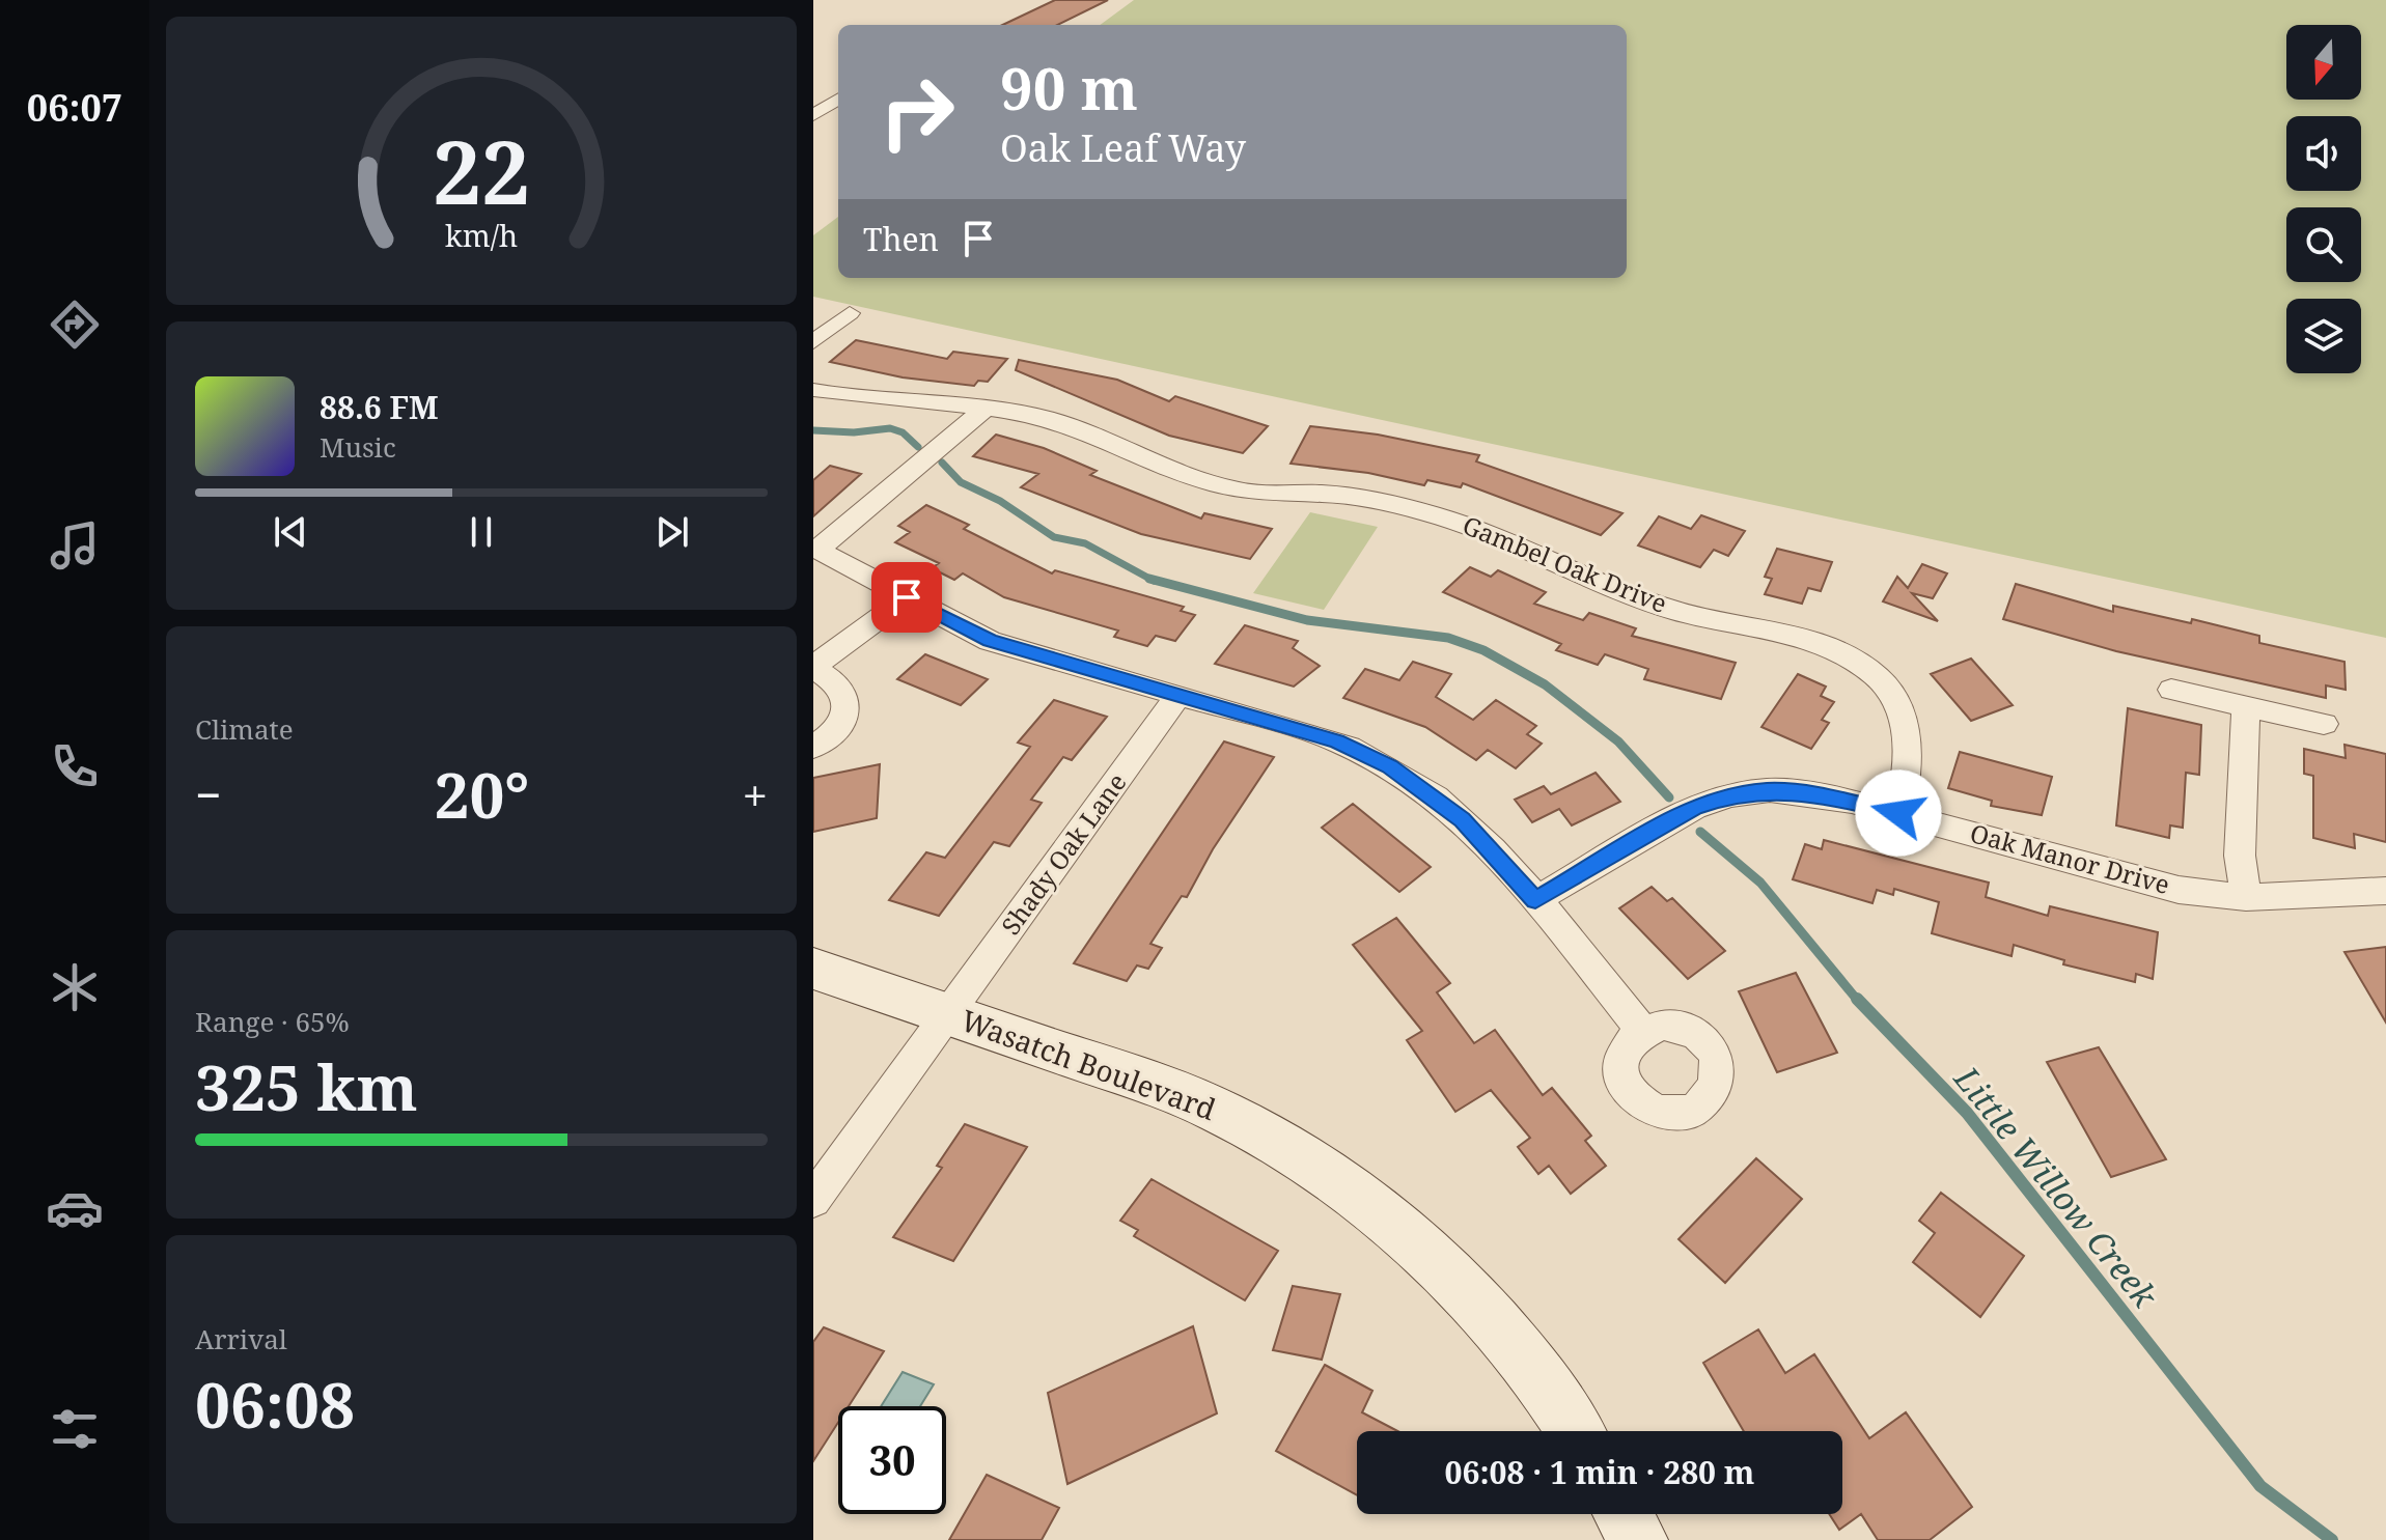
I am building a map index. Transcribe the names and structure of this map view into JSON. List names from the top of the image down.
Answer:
{
  "streets": {
    "main road": ["Wasatch Boulevard"],
    "street": ["Gambel Oak Drive", "Shady Oak Lane", "Oak Manor Drive"]
  },
  "crossings": [
    ["Gambel Oak Drive", "Oak Manor Drive"],
    ["Shady Oak Lane", "Wasatch Boulevard"]
  ],
  "water": ["Little Willow Creek"],
  "north": "bottom",
  "page": {
    "tabs": "06:07",
    "turn": ["90 m", "Oak Leaf Way"],
    "then": "Then",
    "song": ["88.6 FM", "Music"],
    "tile": [
      "Climate",
      ["Range · 65%", "325 km"],
      ["Arrival", "06:08"]
    ],
    "heat": ["−", "20°", "+"],
    "limit": "30",
    "trip": "06:08 · 1 min · 280 m",
    "gauge": ["22", "km/h"]
  }
}
